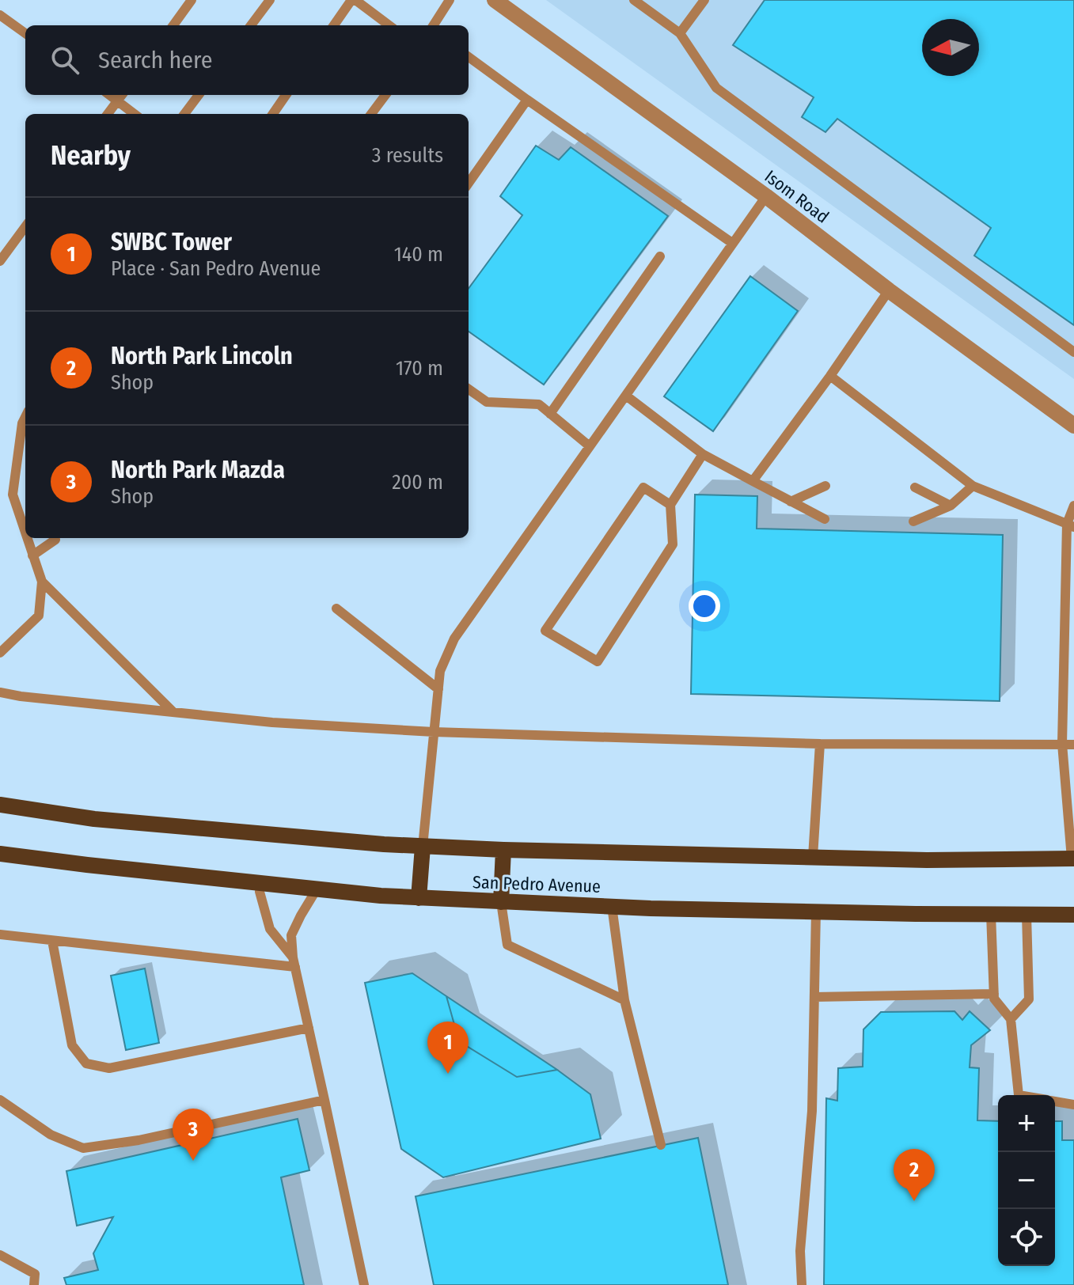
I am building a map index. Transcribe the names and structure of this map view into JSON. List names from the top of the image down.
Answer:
{
  "streets": {
    "main road": ["San Pedro Avenue"],
    "street": ["Isom Road"]
  },
  "north": "left",
  "page": {
    "search": "Search here",
    "heading": ["Nearby", "3 results"],
    "list": [
      {
        "mark": "1",
        "name": "SWBC Tower",
        "note": "Place · San Pedro Avenue",
        "value": "140 m"
      },
      {
        "mark": "2",
        "name": "North Park Lincoln",
        "note": "Shop",
        "value": "170 m"
      },
      {
        "mark": "3",
        "name": "North Park Mazda",
        "note": "Shop",
        "value": "200 m"
      }
    ],
    "pins": ["1", "3", "2"],
    "map_buttons": ["+", "−"]
  }
}
